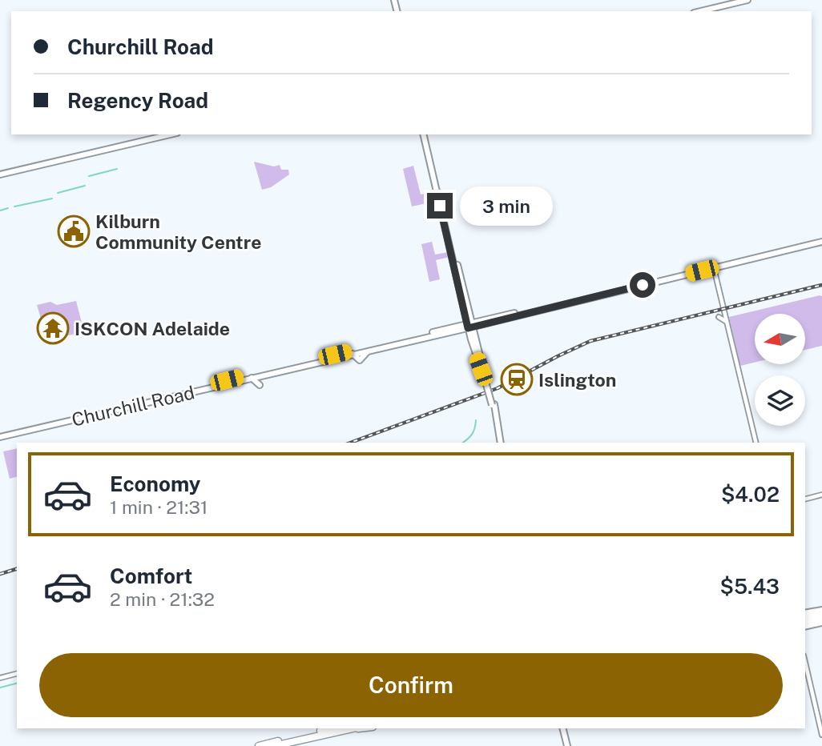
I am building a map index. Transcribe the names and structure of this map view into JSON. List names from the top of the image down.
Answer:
{
  "streets": {
    "main road": ["Churchill Road"]
  },
  "places": {
    "public building": ["Kilburn Community Centre"],
    "temple": ["ISKCON Adelaide"],
    "station": ["Islington"]
  },
  "north": "left",
  "page": {
    "banner": ["Churchill Road", "Regency Road"],
    "bubble": "3 min",
    "list": [
      {
        "name": "Economy",
        "note": "1 min · 21:31",
        "value": "$4.02"
      },
      {
        "name": "Comfort",
        "note": "2 min · 21:32",
        "value": "$5.43"
      }
    ],
    "buttons": "Confirm"
  }
}
